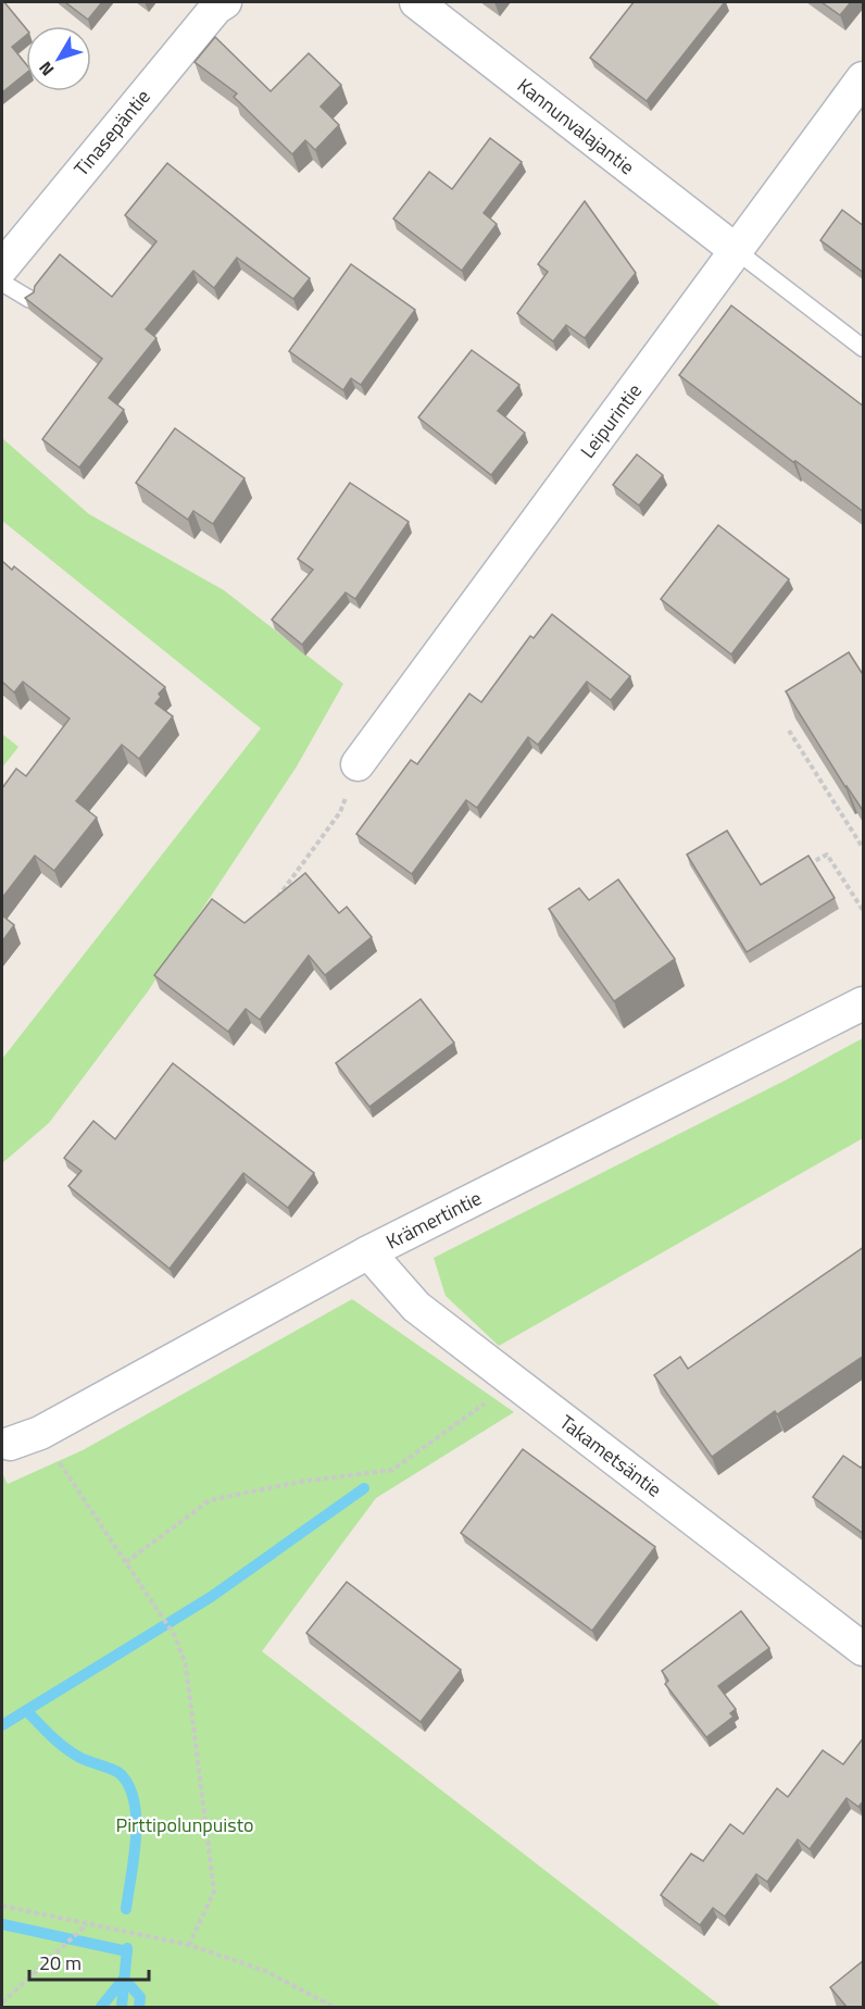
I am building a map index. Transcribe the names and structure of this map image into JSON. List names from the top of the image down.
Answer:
{
  "streets": {
    "street": [
      "Kannunvalajantie",
      "Tinasepäntie",
      "Leipurintie",
      "Krämertintie",
      "Takametsäntie"
    ]
  },
  "crossings": [
    ["Kannunvalajantie", "Leipurintie"],
    ["Krämertintie", "Takametsäntie"]
  ],
  "parks": ["Pirttipolunpuisto"],
  "scale_bar": "20 m",
  "north": "bottom left"
}
